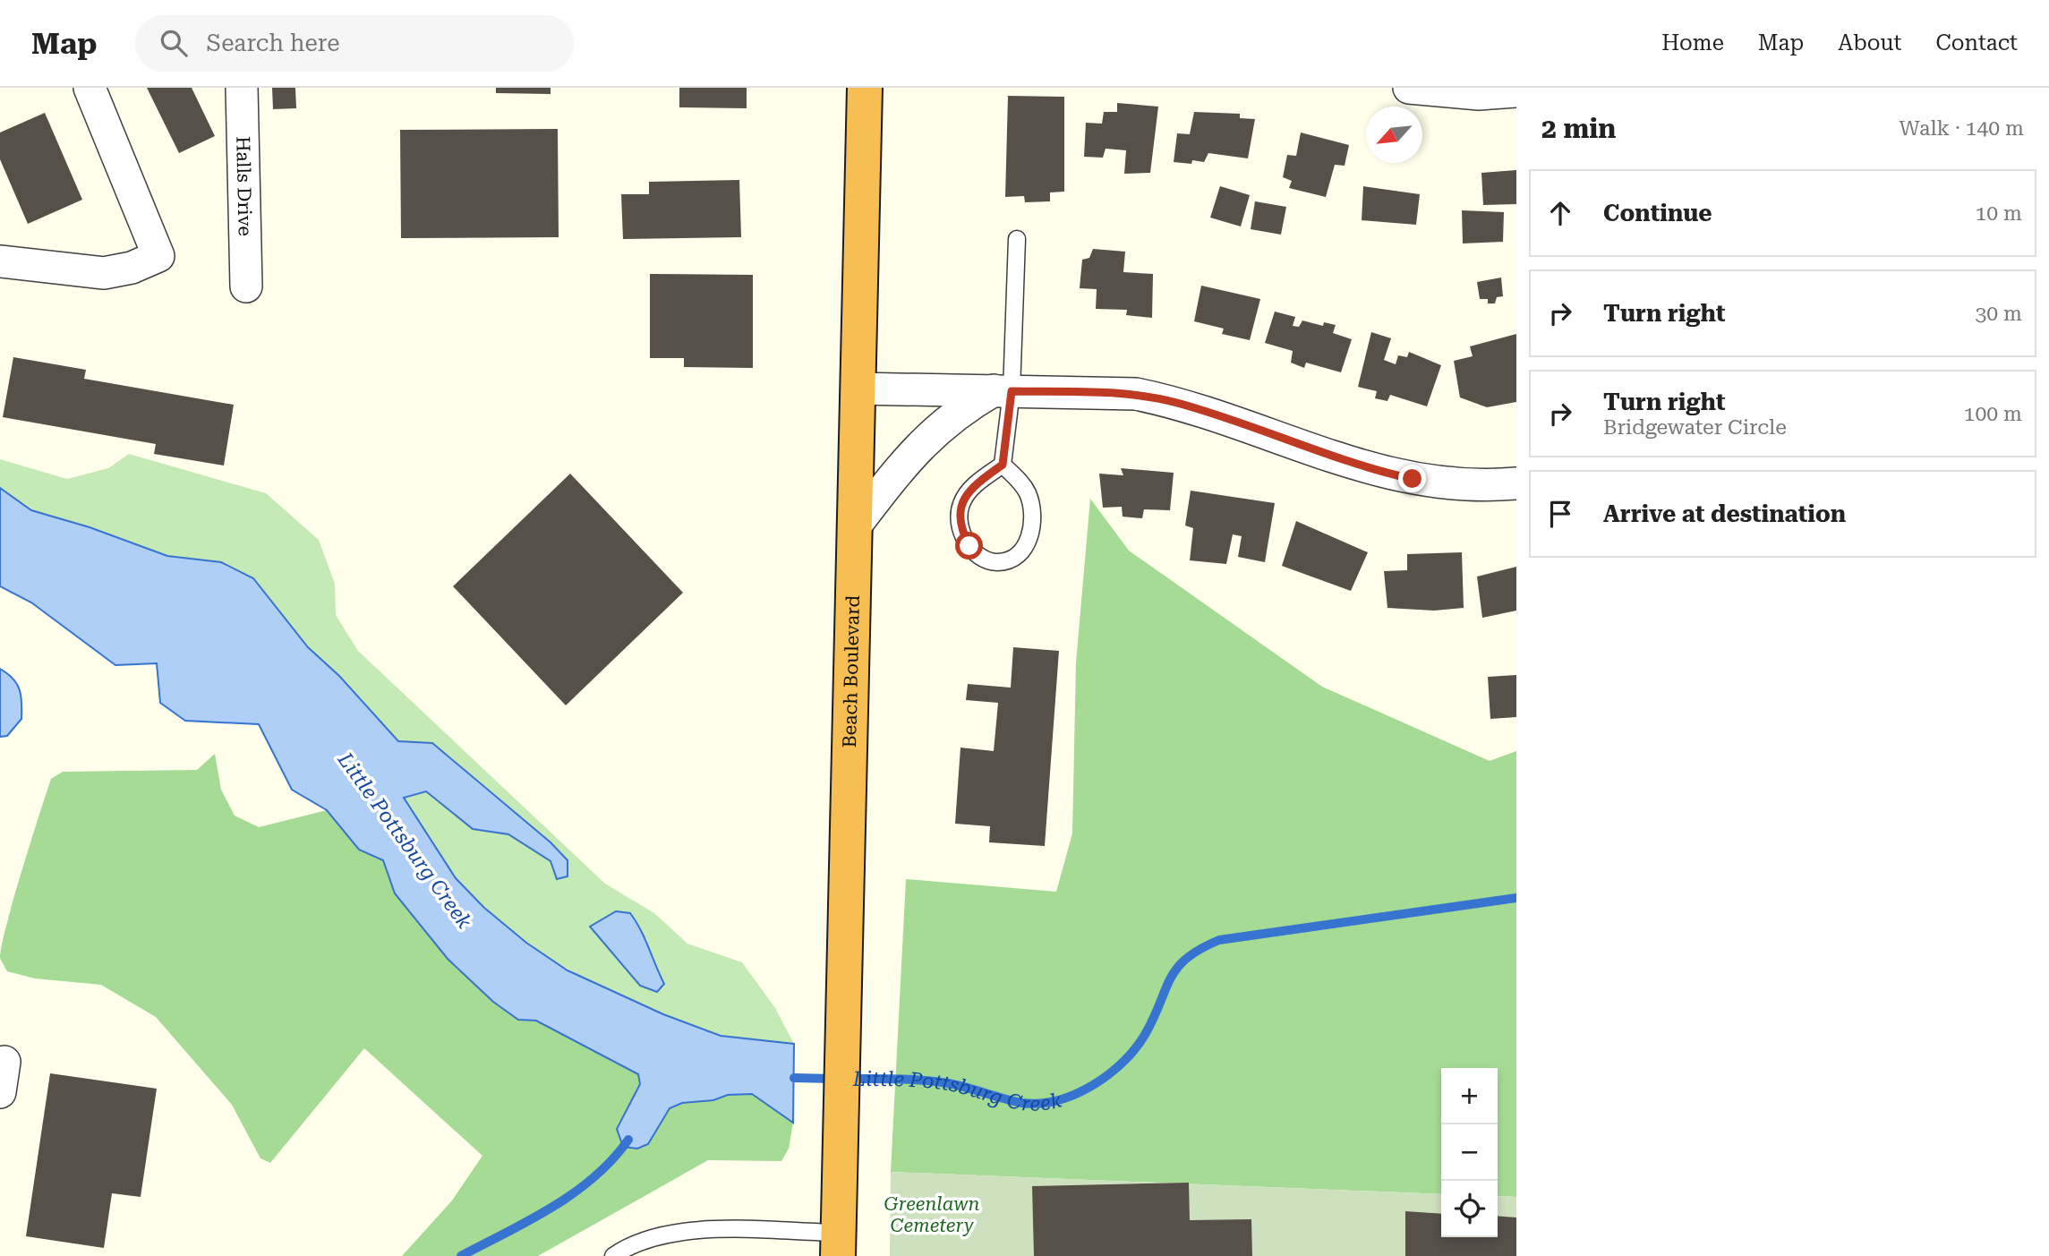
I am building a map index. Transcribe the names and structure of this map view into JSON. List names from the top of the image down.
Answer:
{
  "streets": {
    "highway": ["Beach Boulevard"],
    "street": ["Halls Drive"]
  },
  "water": ["Little Pottsburg Creek"],
  "parks": ["Greenlawn Cemetery"],
  "north": "bottom left",
  "page": {
    "header": "Map",
    "search": "Search here",
    "nav": [
      "Home",
      "Map",
      "About",
      "Contact"
    ],
    "heading": ["2 min", "Walk · 140 m"],
    "list": [
      ["Continue", "10 m"],
      ["Turn right", "30 m"],
      ["Turn right", "Bridgewater Circle", "100 m"],
      "Arrive at destination"
    ],
    "map_buttons": ["+", "−"]
  }
}
